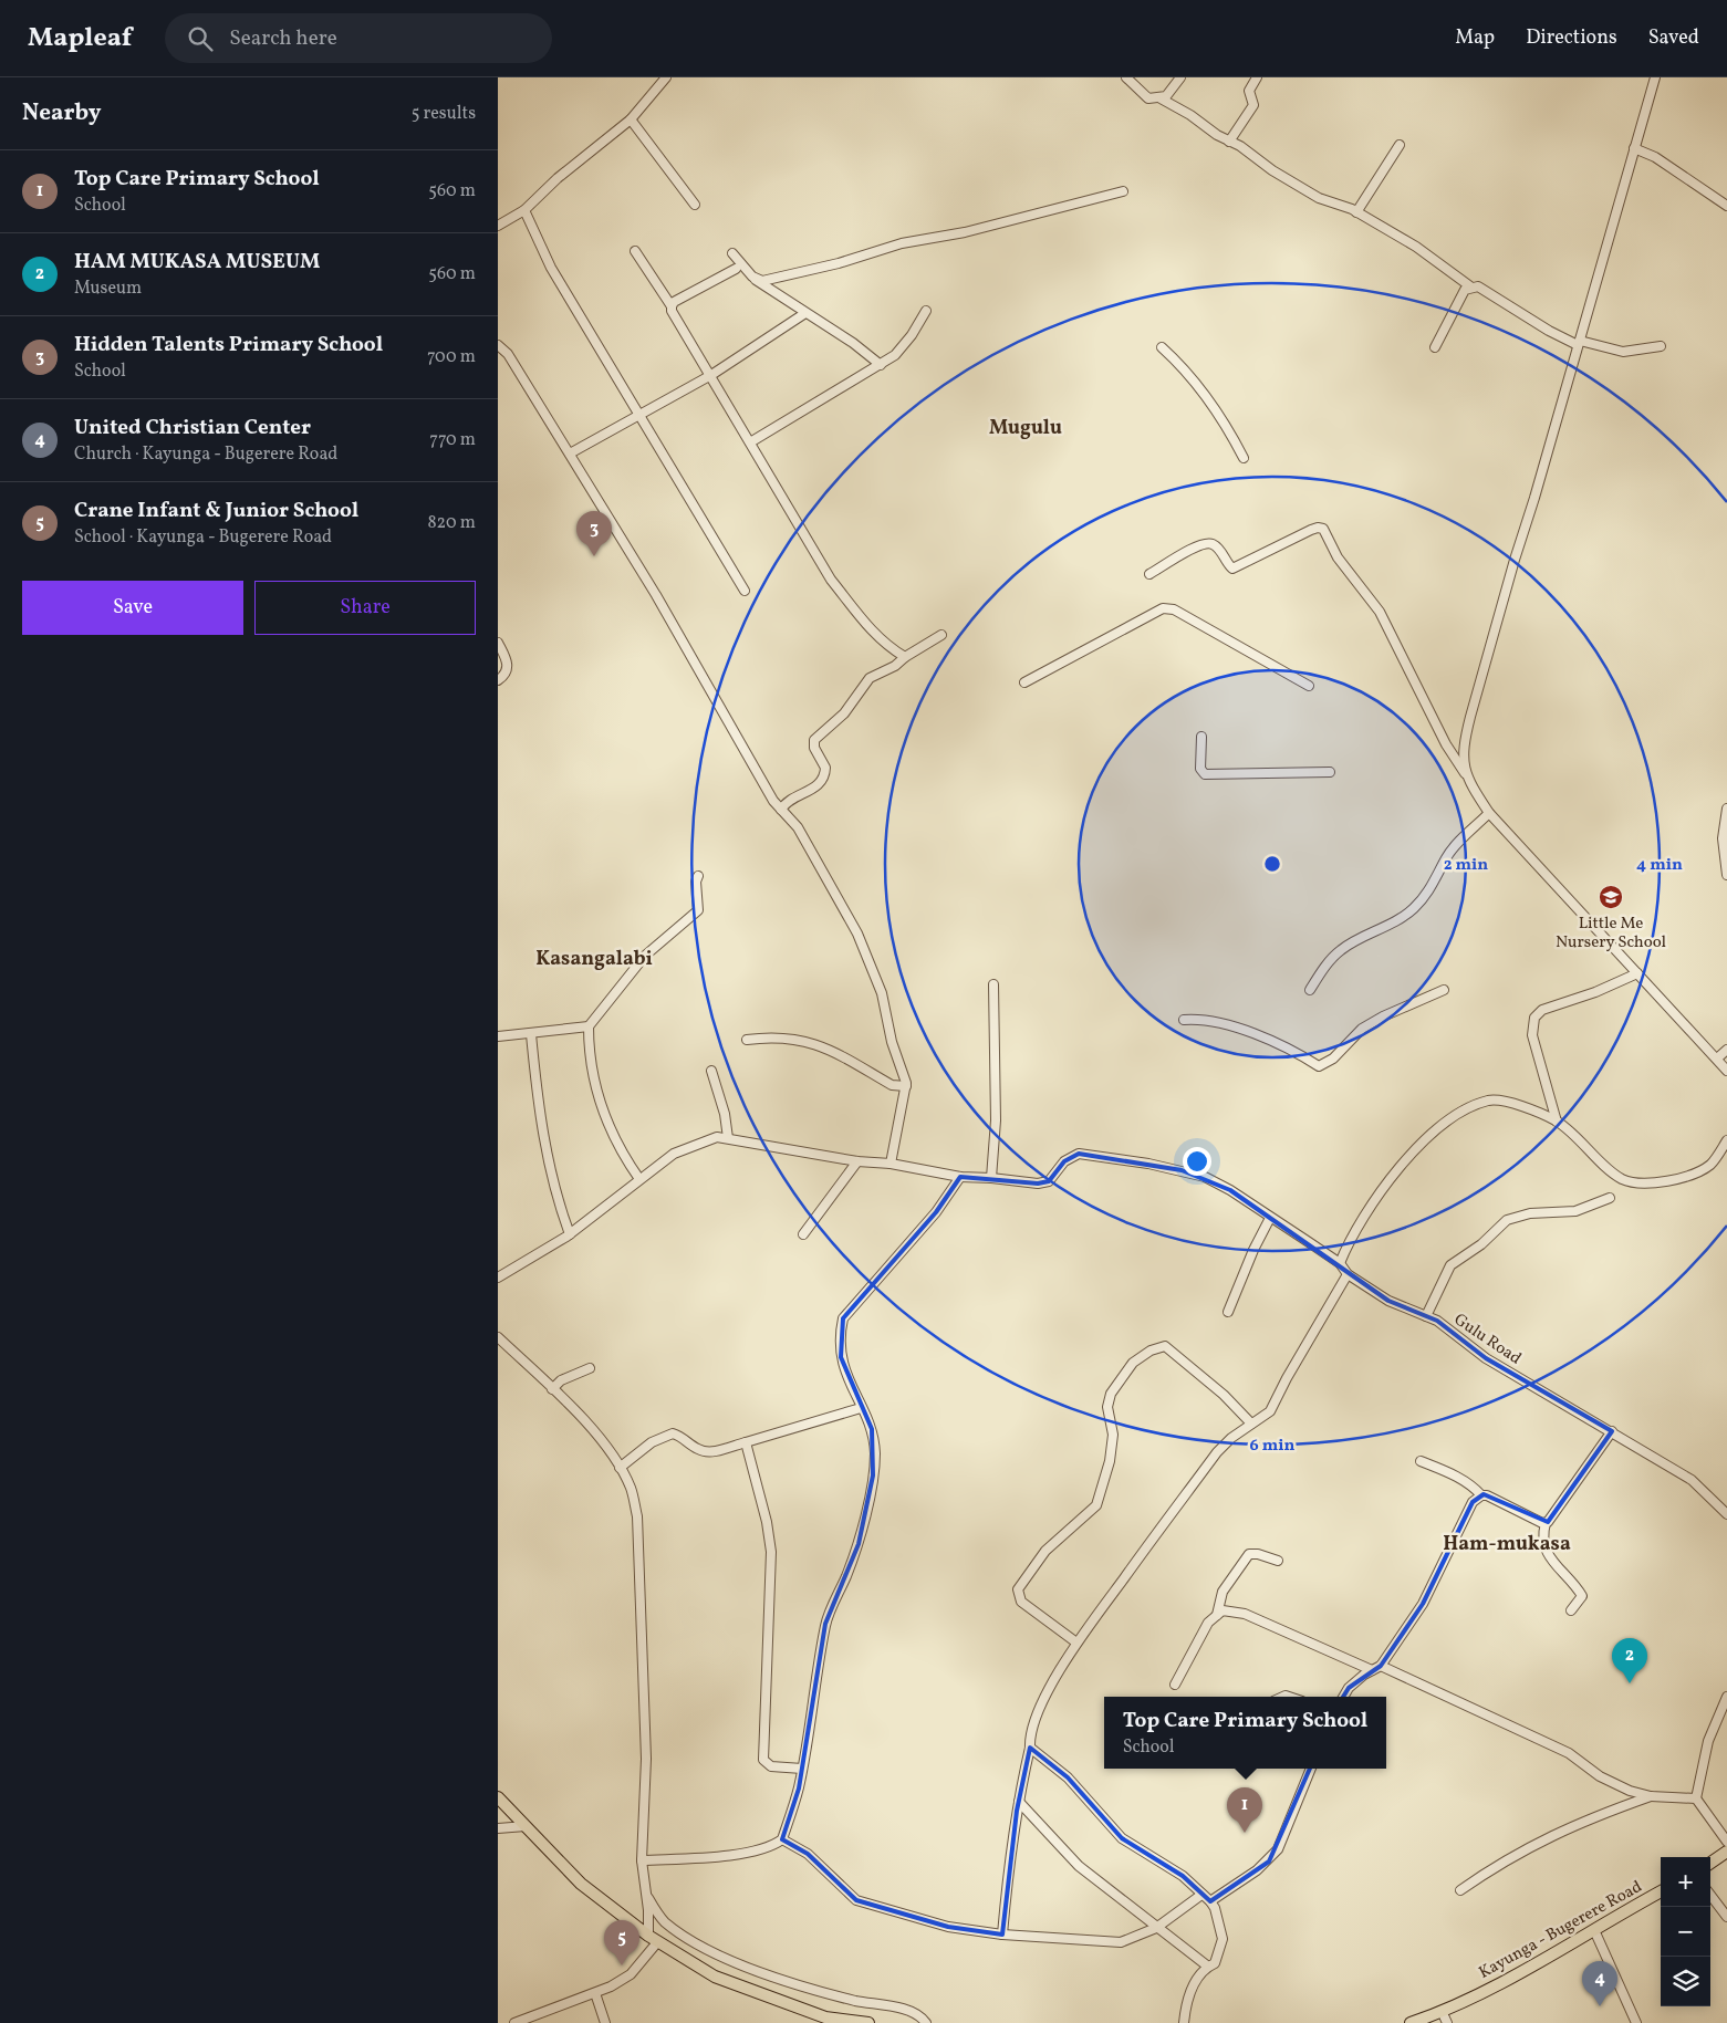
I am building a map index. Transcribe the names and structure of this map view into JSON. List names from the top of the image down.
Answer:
{
  "streets": {
    "main road": ["Kayunga - Bugerere Road"],
    "street": ["Gulu Road"]
  },
  "districts": ["Mugulu", "Kasangalabi", "Ham-mukasa"],
  "places": {
    "school or university": ["Little Me Nursery School"]
  },
  "page": {
    "header": "Mapleaf",
    "search": "Search here",
    "nav": ["Map", "Directions", "Saved"],
    "heading": ["Nearby", "5 results"],
    "list": [
      {
        "mark": "1",
        "name": "Top Care Primary School",
        "note": "School",
        "value": "560 m"
      },
      {
        "mark": "2",
        "name": "HAM MUKASA MUSEUM",
        "note": "Museum",
        "value": "560 m"
      },
      {
        "mark": "3",
        "name": "Hidden Talents Primary School",
        "note": "School",
        "value": "700 m"
      },
      {
        "mark": "4",
        "name": "United Christian Center",
        "note": "Church · Kayunga - Bugerere Road",
        "value": "770 m"
      },
      {
        "mark": "5",
        "name": "Crane Infant & Junior School",
        "note": "School · Kayunga - Bugerere Road",
        "value": "820 m"
      }
    ],
    "pins": [
      "3",
      "2",
      "1",
      "5",
      "4"
    ],
    "buttons": ["Save", "Share"],
    "popup": ["Top Care Primary School", "School"],
    "map_buttons": ["+", "−"]
  },
  "rings": ["2 min", "4 min", "6 min"]
}
